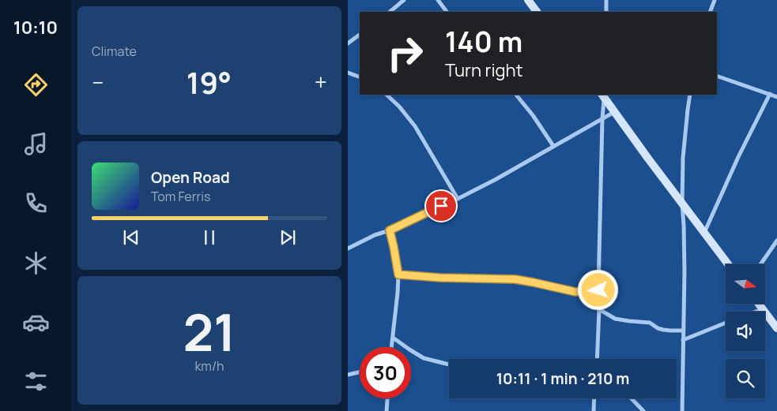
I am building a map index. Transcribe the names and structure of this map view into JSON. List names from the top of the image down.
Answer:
{
  "north": "right",
  "page": {
    "tabs": "10:10",
    "tile": [
      "Climate",
      ["21", "km/h"]
    ],
    "turn": ["140 m", "Turn right"],
    "heat": ["−", "19°", "+"],
    "song": ["Open Road", "Tom Ferris"],
    "limit": "30",
    "trip": "10:11 · 1 min · 210 m"
  }
}
